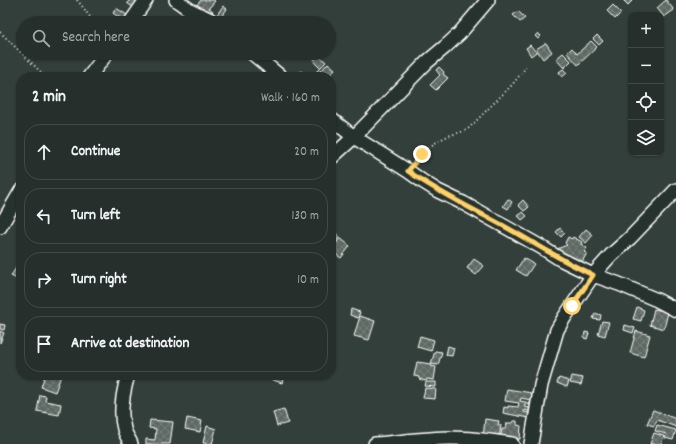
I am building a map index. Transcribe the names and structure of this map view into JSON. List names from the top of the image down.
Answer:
{
  "page": {
    "map_buttons": ["+", "−"],
    "search": "Search here",
    "heading": ["2 min", "Walk · 160 m"],
    "list": [
      ["Continue", "20 m"],
      ["Turn left", "130 m"],
      ["Turn right", "10 m"],
      "Arrive at destination"
    ]
  }
}
